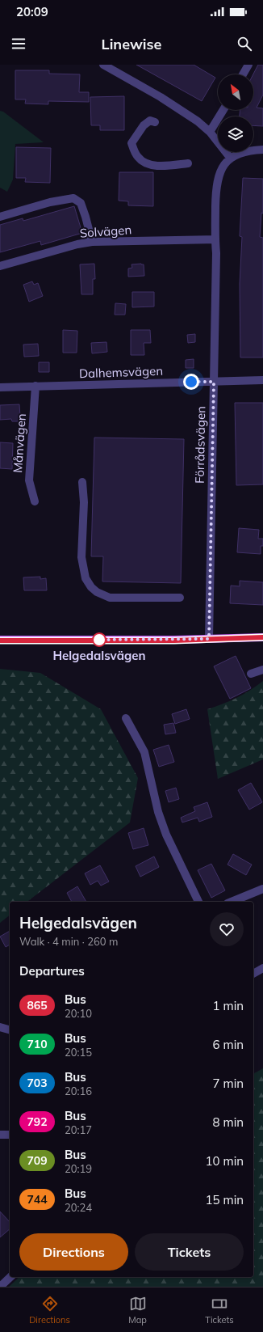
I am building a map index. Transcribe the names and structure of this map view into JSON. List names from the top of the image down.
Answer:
{
  "streets": {
    "street": [
      "Solvägen",
      "Dalhemsvägen",
      "Månvägen",
      "Förrådsvägen"
    ]
  },
  "crossings": [
    ["Solvägen", "Förrådsvägen"],
    ["Dalhemsvägen", "Månvägen"],
    ["Dalhemsvägen", "Förrådsvägen"]
  ],
  "places": ["Helgedalsvägen"],
  "lines": ["bus line 865"],
  "north": "top left",
  "page": {
    "status": "20:09",
    "header": "Linewise",
    "heading": [
      ["Helgedalsvägen", "Walk · 4 min · 260 m"],
      "Departures"
    ],
    "list": [
      {
        "mark": "865",
        "name": "Bus",
        "note": "20:10",
        "value": "1 min"
      },
      {
        "mark": "710",
        "name": "Bus",
        "note": "20:15",
        "value": "6 min"
      },
      {
        "mark": "703",
        "name": "Bus",
        "note": "20:16",
        "value": "7 min"
      },
      {
        "mark": "792",
        "name": "Bus",
        "note": "20:17",
        "value": "8 min"
      },
      {
        "mark": "709",
        "name": "Bus",
        "note": "20:19",
        "value": "10 min"
      },
      {
        "mark": "744",
        "name": "Bus",
        "note": "20:24",
        "value": "15 min"
      }
    ],
    "buttons": ["Directions", "Tickets"],
    "tabs": ["Directions", "Map", "Tickets"]
  }
}
